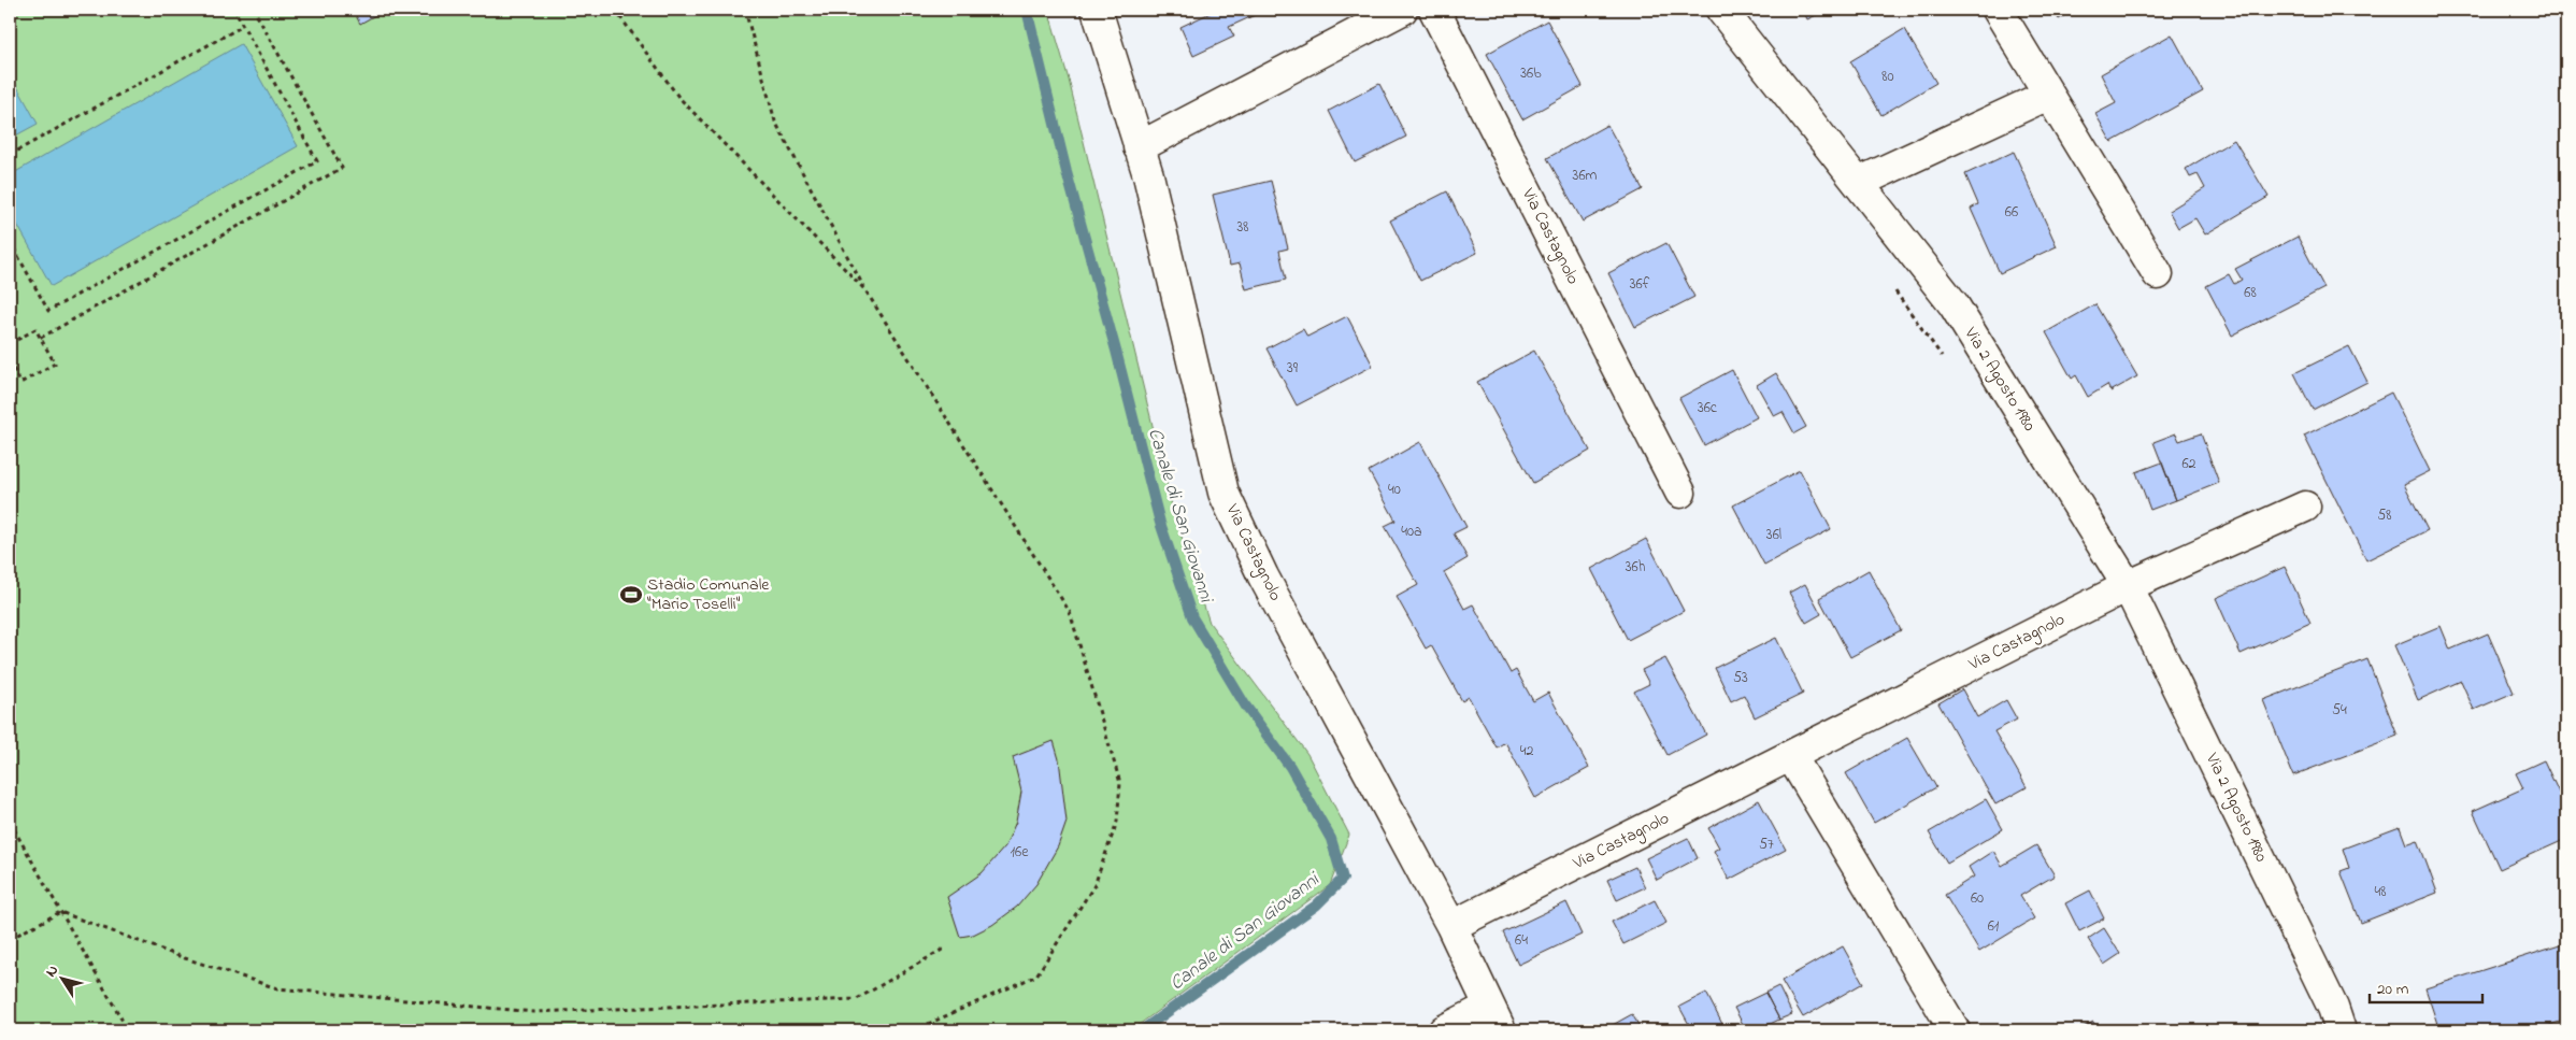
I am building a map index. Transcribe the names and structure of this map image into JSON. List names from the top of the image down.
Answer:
{
  "streets": {
    "street": ["Via Castagnolo", "Via 2 Agosto 1980"]
  },
  "crossings": [
    ["Via Castagnolo", "Via 2 Agosto 1980"]
  ],
  "water": ["Canale di San Giovanni"],
  "places": {
    "sports": ["Stadio Comunale \"Mario Toselli\""]
  },
  "house_numbers": [
    "36b",
    "80",
    "36m",
    "66",
    "38",
    "36f",
    "68",
    "39",
    "36c",
    "62",
    "40",
    "58",
    "40a",
    "36l",
    "36h",
    "53",
    "54",
    "42",
    "57",
    "16e",
    "48",
    "60",
    "61",
    "64"
  ],
  "scale_bar": "20 m",
  "north": "top left"
}
